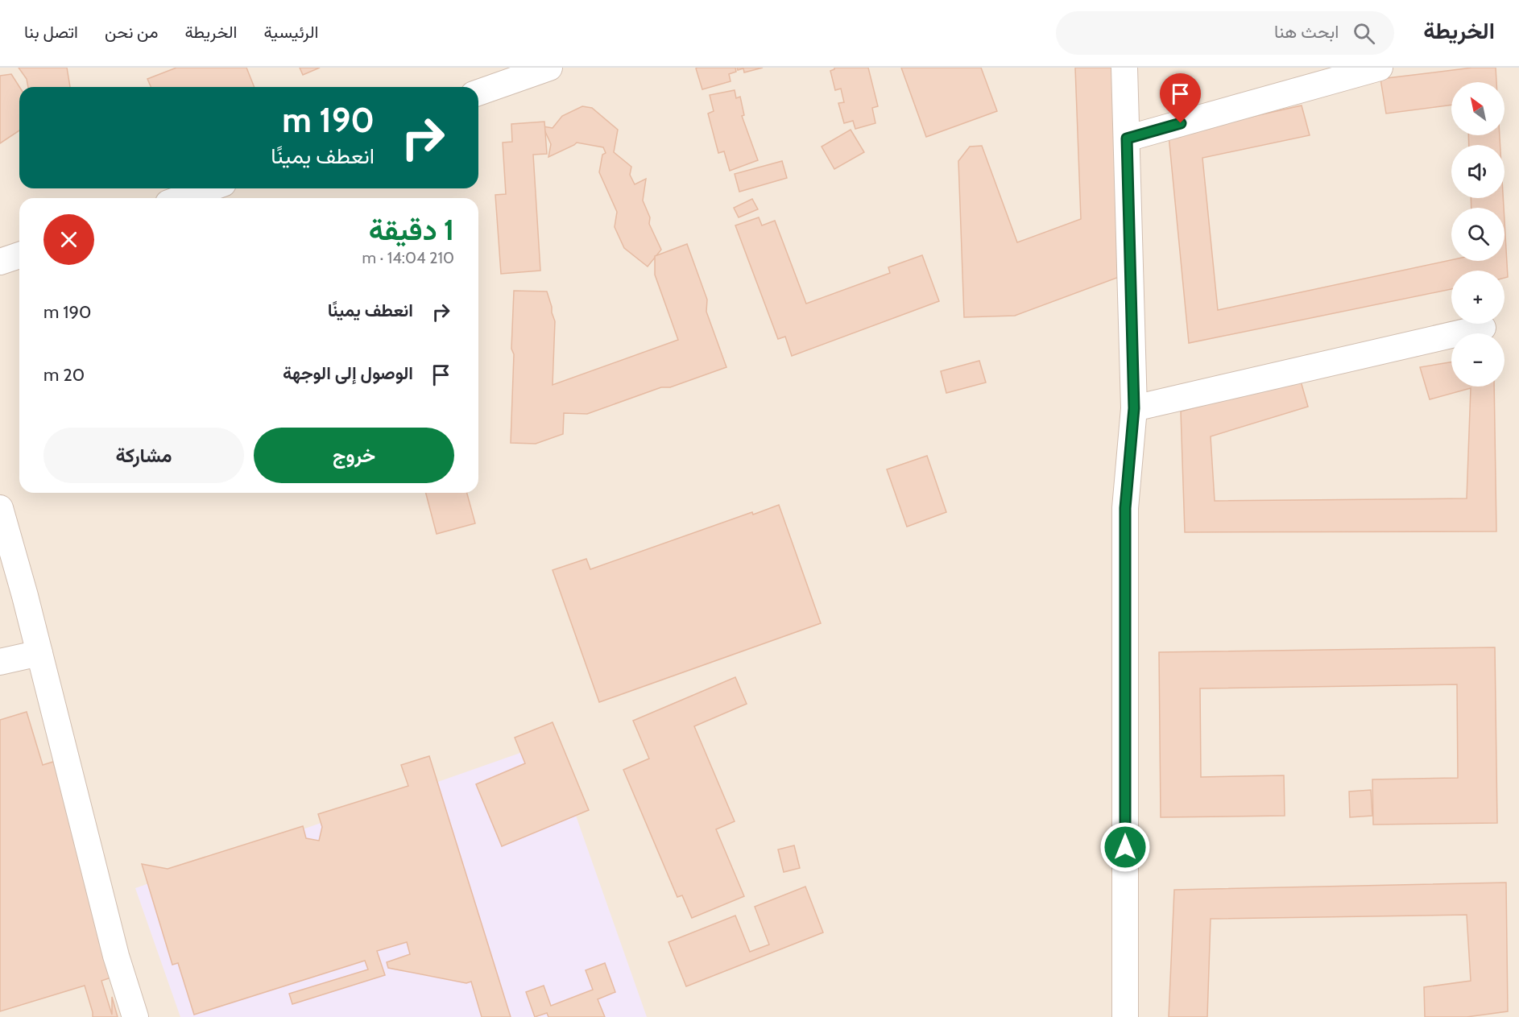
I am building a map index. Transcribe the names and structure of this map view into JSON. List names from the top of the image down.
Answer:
{
  "north": "top left",
  "page": {
    "header": "الخريطة",
    "search": "ابحث هنا",
    "nav": [
      "الرئيسية",
      "الخريطة",
      "من نحن",
      "اتصل بنا"
    ],
    "map_buttons": ["+", "−"],
    "turn": ["190 m", "انعطف يمينًا"],
    "heading": ["1 دقيقة", "210 m · 14:04"],
    "list": [
      {
        "name": "انعطف يمينًا",
        "value": "190 m"
      },
      {
        "name": "الوصول إلى الوجهة",
        "value": "20 m"
      }
    ],
    "buttons": ["خروج", "مشاركة"]
  }
}
